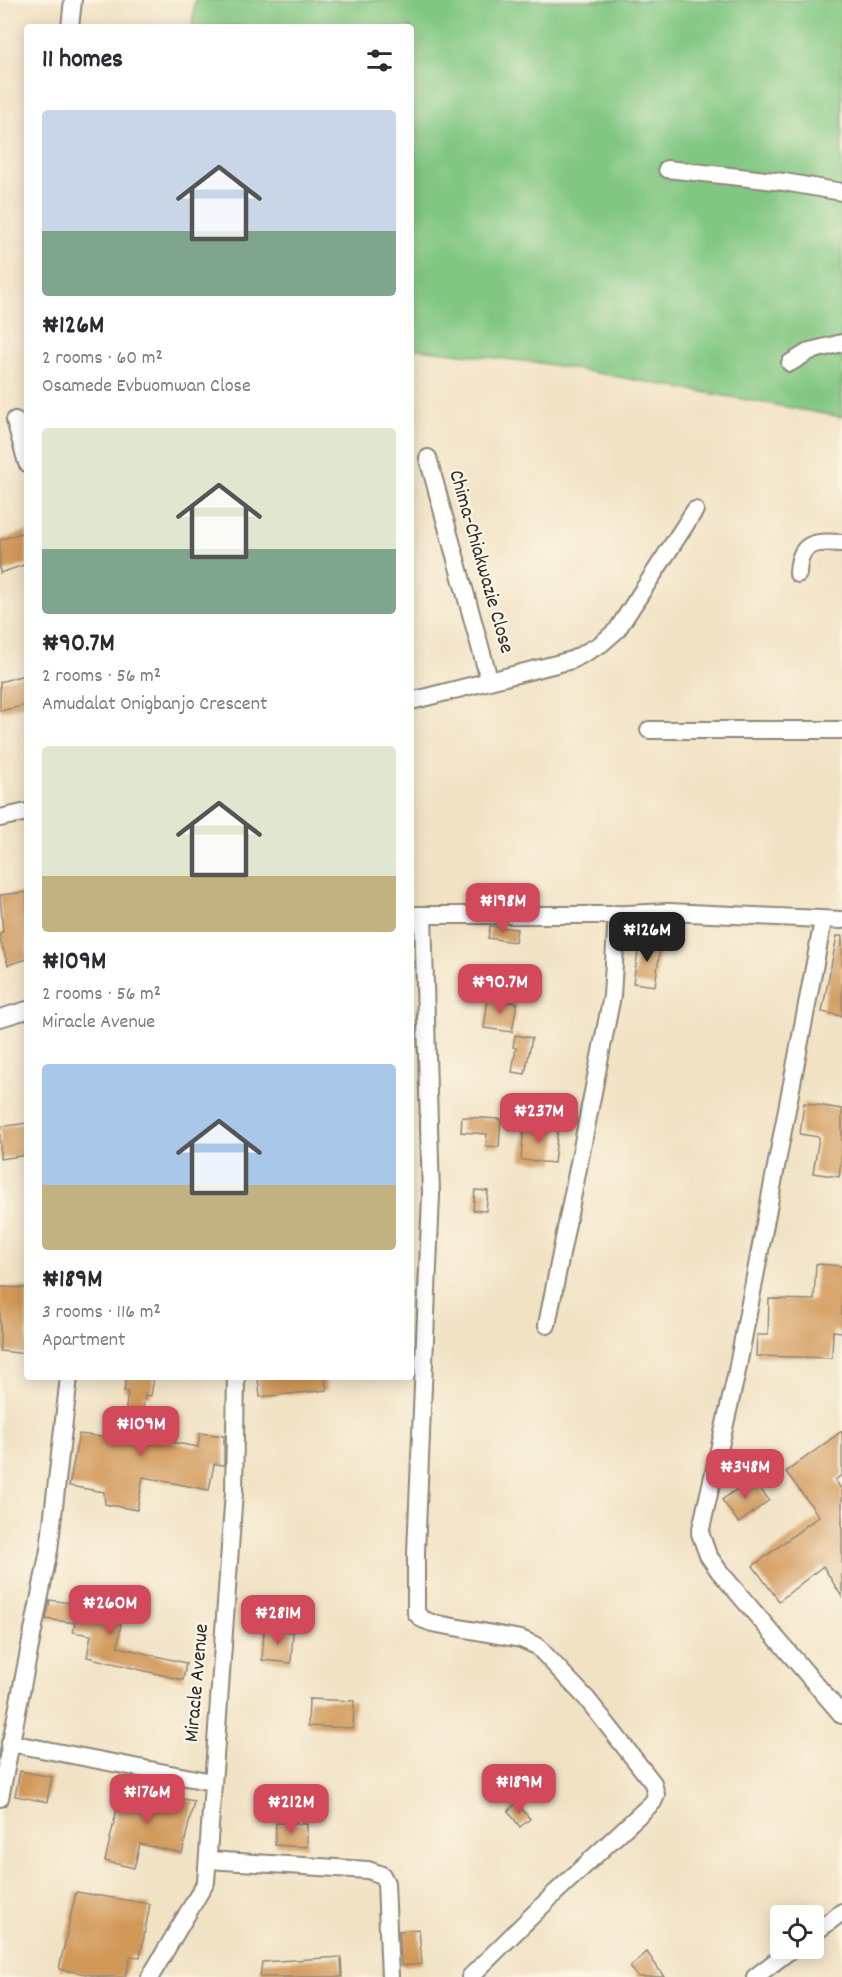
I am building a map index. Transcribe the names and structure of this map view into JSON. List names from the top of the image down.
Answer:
{
  "streets": {
    "street": ["Chima-Chiakwazie Close", "Miracle Avenue"]
  },
  "page": {
    "heading": "11 homes",
    "list": [
      {
        "name": "₦126M",
        "note": "2 rooms · 60 m² · Osamede Evbuomwan Close"
      },
      {
        "name": "₦90.7M",
        "note": "2 rooms · 56 m² · Amudalat Onigbanjo Crescent"
      },
      {
        "name": "₦109M",
        "note": "2 rooms · 56 m² · Miracle Avenue"
      },
      {
        "name": "₦189M",
        "note": "3 rooms · 116 m² · Apartment"
      }
    ],
    "price": [
      "₦198M",
      "₦126M",
      "₦90.7M",
      "₦237M",
      "₦109M",
      "₦348M",
      "₦260M",
      "₦281M",
      "₦189M",
      "₦176M",
      "₦212M"
    ]
  }
}
